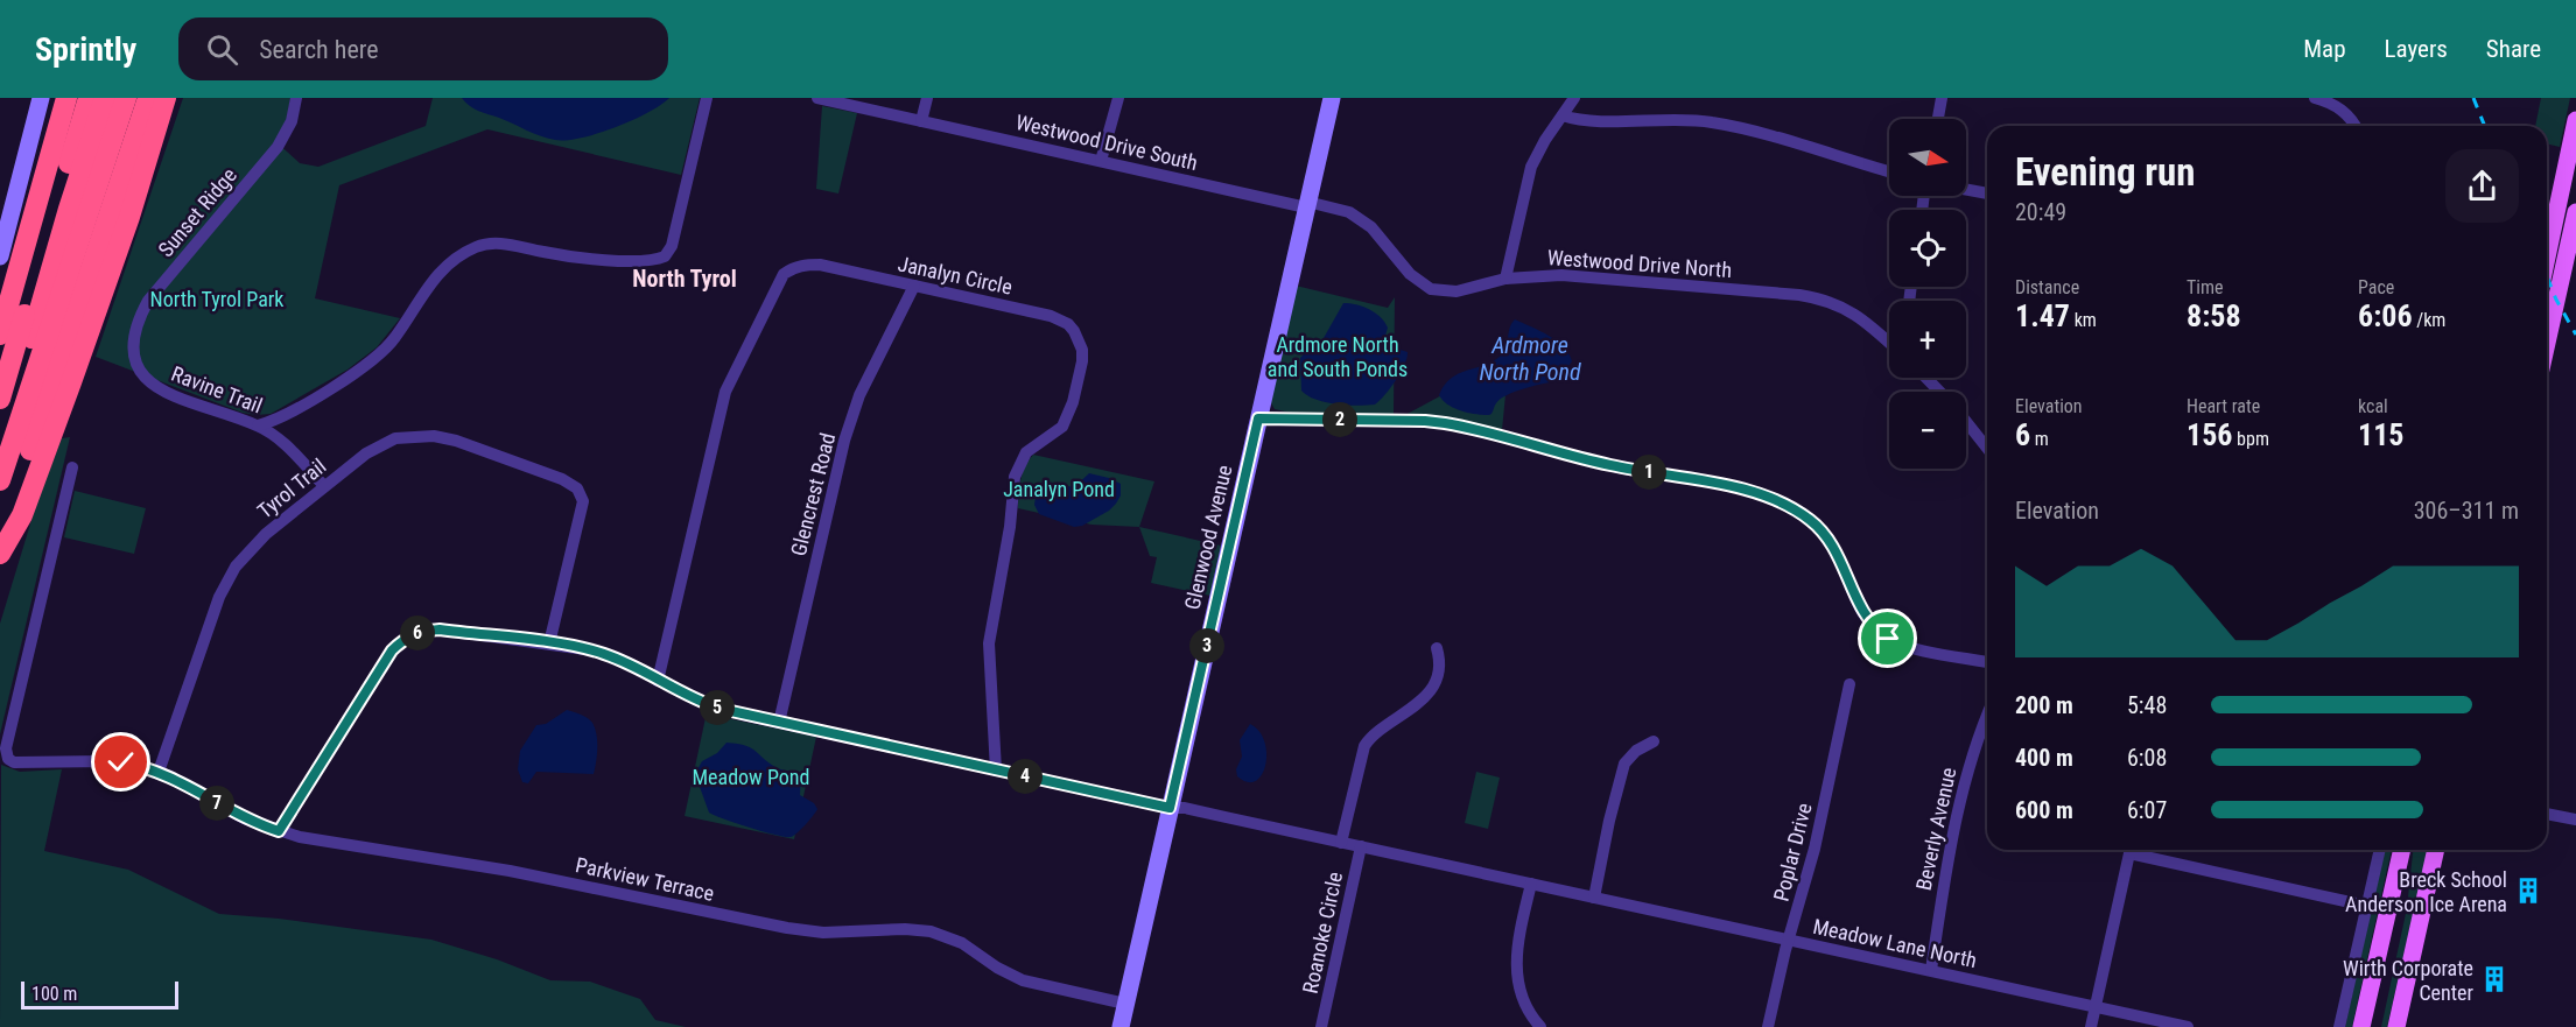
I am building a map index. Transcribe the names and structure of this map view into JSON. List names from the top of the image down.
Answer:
{
  "streets": {
    "street": [
      "Westwood Drive South",
      "Sunset Ridge",
      "Westwood Drive North",
      "Janalyn Circle",
      "Ravine Trail",
      "Tyrol Trail",
      "Glencrest Road",
      "Glenwood Avenue",
      "Beverly Avenue",
      "Poplar Drive",
      "Parkview Terrace",
      "Roanoke Circle",
      "Meadow Lane North"
    ]
  },
  "crossings": [
    ["Westwood Drive South", "Westwood Drive North"],
    ["Westwood Drive South", "Glenwood Avenue"],
    ["Sunset Ridge", "Ravine Trail"],
    ["Westwood Drive North", "Glenwood Avenue"],
    ["Janalyn Circle", "Glencrest Road"],
    ["Ravine Trail", "Tyrol Trail"],
    ["Tyrol Trail", "Parkview Terrace"],
    ["Glenwood Avenue", "Parkview Terrace"],
    ["Beverly Avenue", "Meadow Lane North"],
    ["Poplar Drive", "Meadow Lane North"],
    ["Roanoke Circle", "Meadow Lane North"]
  ],
  "districts": ["North Tyrol"],
  "water": ["Ardmore North Pond"],
  "parks": [
    "North Tyrol Park",
    "Ardmore North and South Ponds",
    "Janalyn Pond",
    "Meadow Pond"
  ],
  "places": {
    "building": ["Breck School Anderson Ice Arena", "Wirth Corporate Center"]
  },
  "scale_bar": "100 m",
  "north": "right",
  "page": {
    "header": "Sprintly",
    "search": "Search here",
    "nav": ["Map", "Layers", "Share"],
    "map_buttons": ["+", "−"],
    "heading": ["Evening run", "20:49"],
    "stats": [
      ["Distance", "1.47 km"],
      ["Time", "8:58"],
      ["Pace", "6:06 /km"],
      ["Elevation", "6 m"],
      ["Heart rate", "156 bpm"],
      ["kcal", "115"]
    ],
    "pins": [
      "2",
      "1",
      "6",
      "3",
      "5",
      "4",
      "7"
    ],
    "chart": ["Elevation", "306–311 m"],
    "list": [
      {
        "name": "200 m",
        "note": "5:48"
      },
      {
        "name": "400 m",
        "note": "6:08"
      },
      {
        "name": "600 m",
        "note": "6:07"
      }
    ],
    "scale": "100 m"
  }
}
